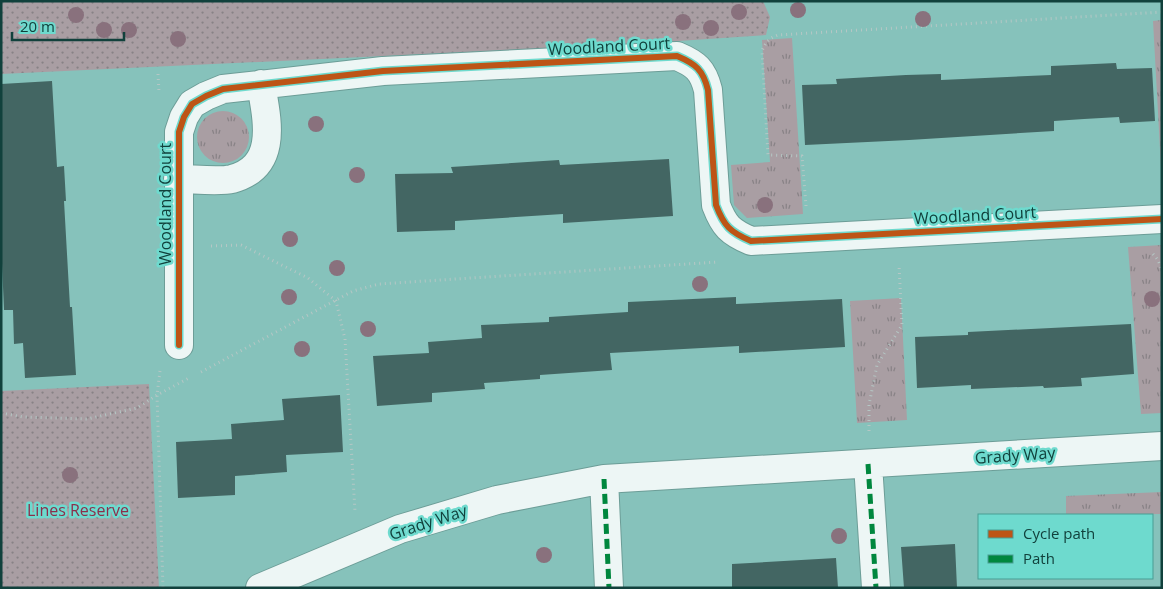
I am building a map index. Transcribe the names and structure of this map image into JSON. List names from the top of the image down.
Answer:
{
  "streets": {
    "street": ["Woodland Court", "Grady Way"]
  },
  "parks": ["Lines Reserve"],
  "legend": ["Cycle path", "Path"],
  "scale_bar": "20 m"
}
